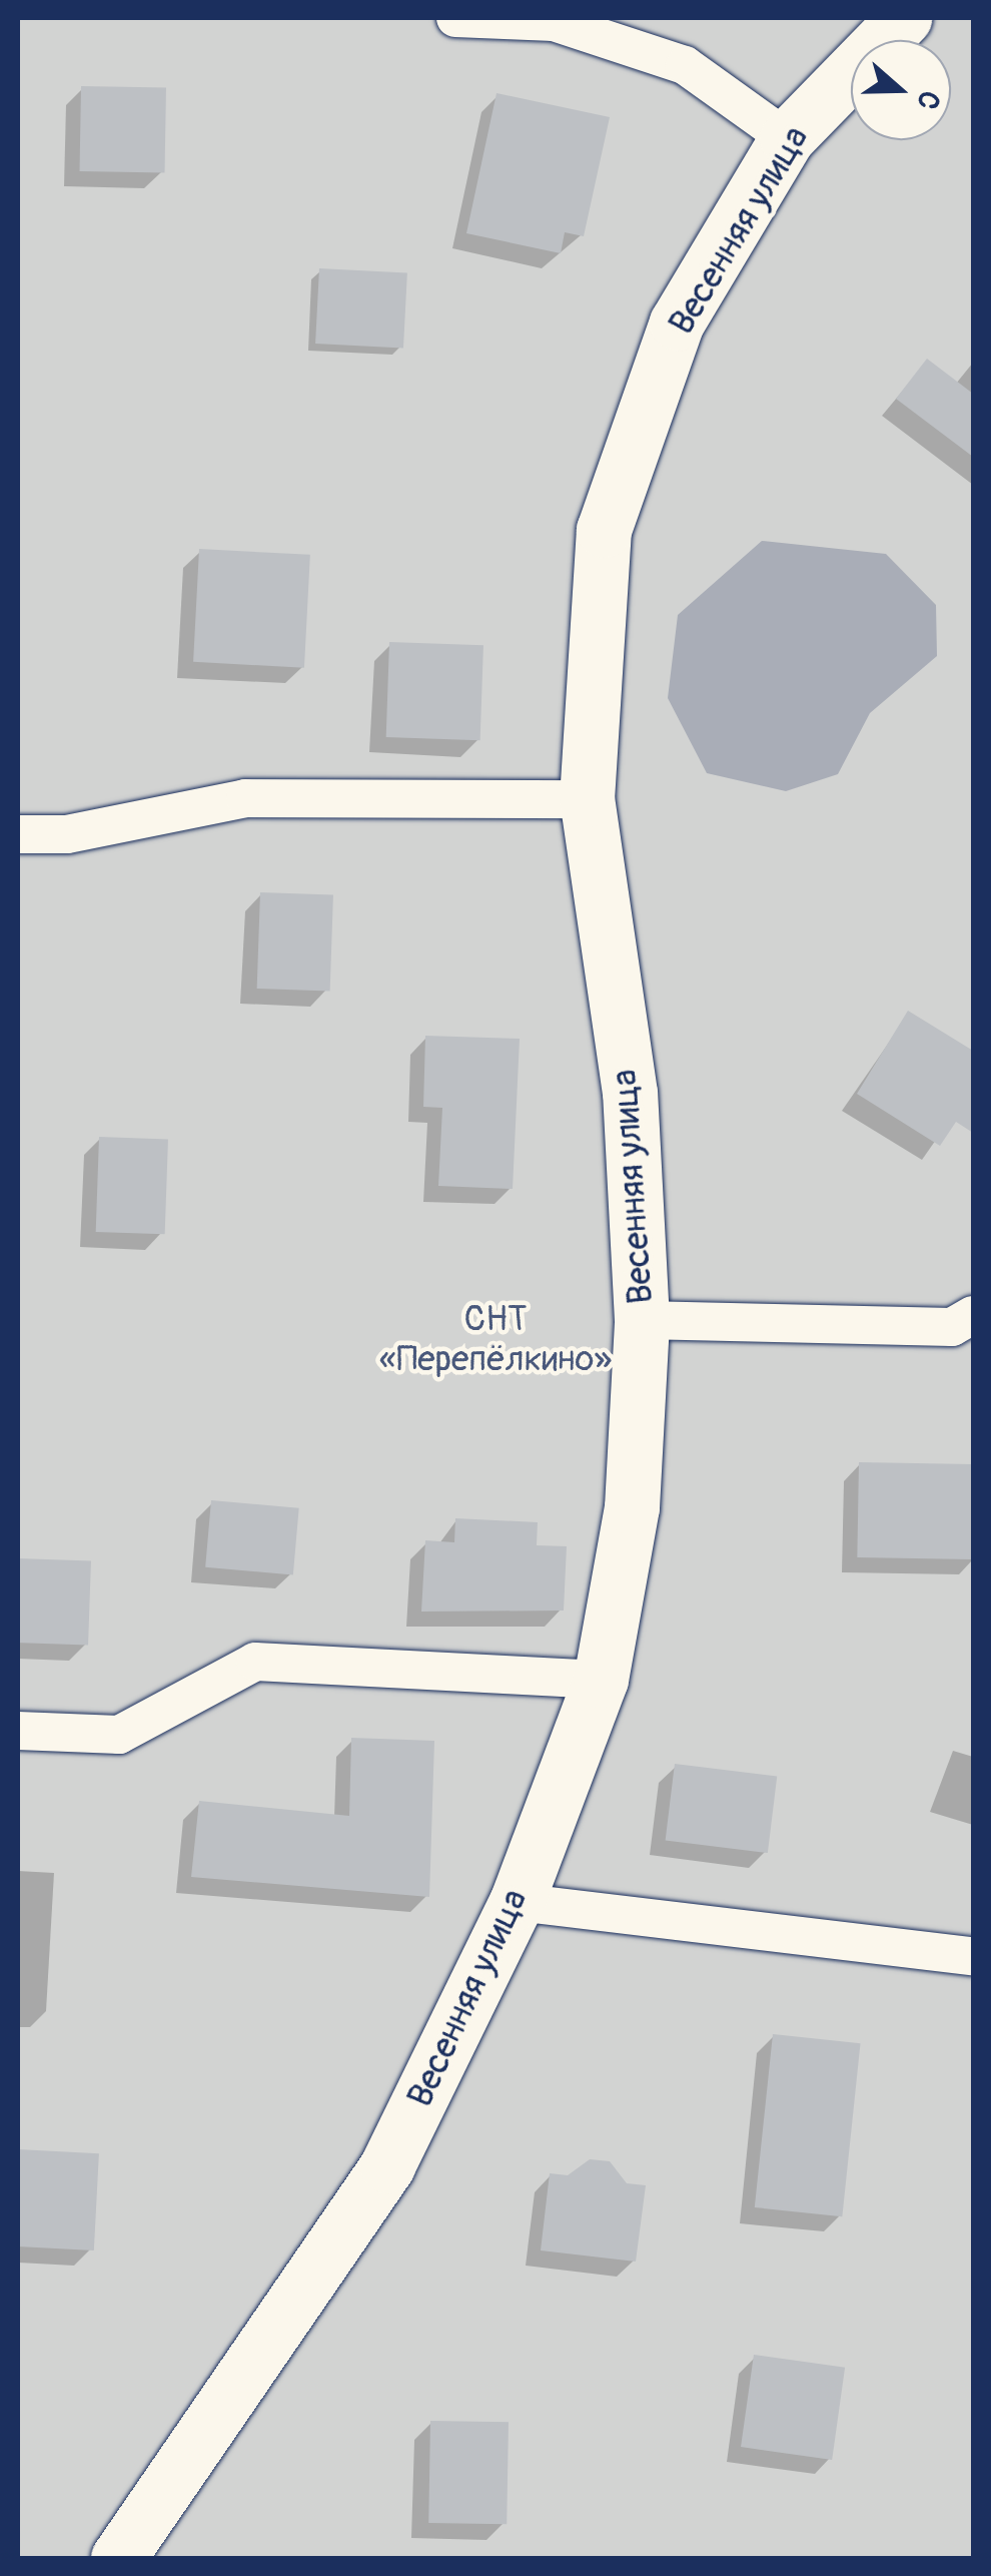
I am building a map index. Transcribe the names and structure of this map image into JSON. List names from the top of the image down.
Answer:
{
  "streets": {
    "street": ["Весенняя улица"]
  },
  "parks": ["СНТ «Перепёлкино»"],
  "north": "right"
}
